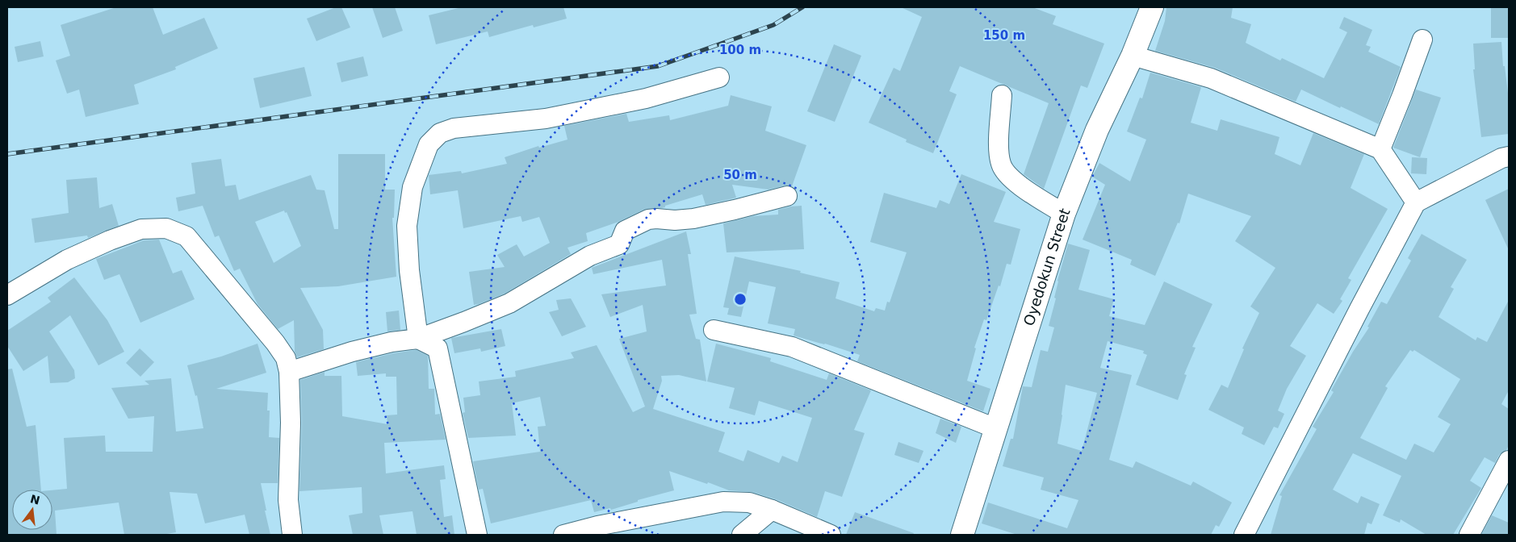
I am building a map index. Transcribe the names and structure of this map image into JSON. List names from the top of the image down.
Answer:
{
  "streets": {
    "street": ["Oyedokun Street"]
  },
  "north": "top",
  "rings": ["150 m", "100 m", "50 m"]
}
